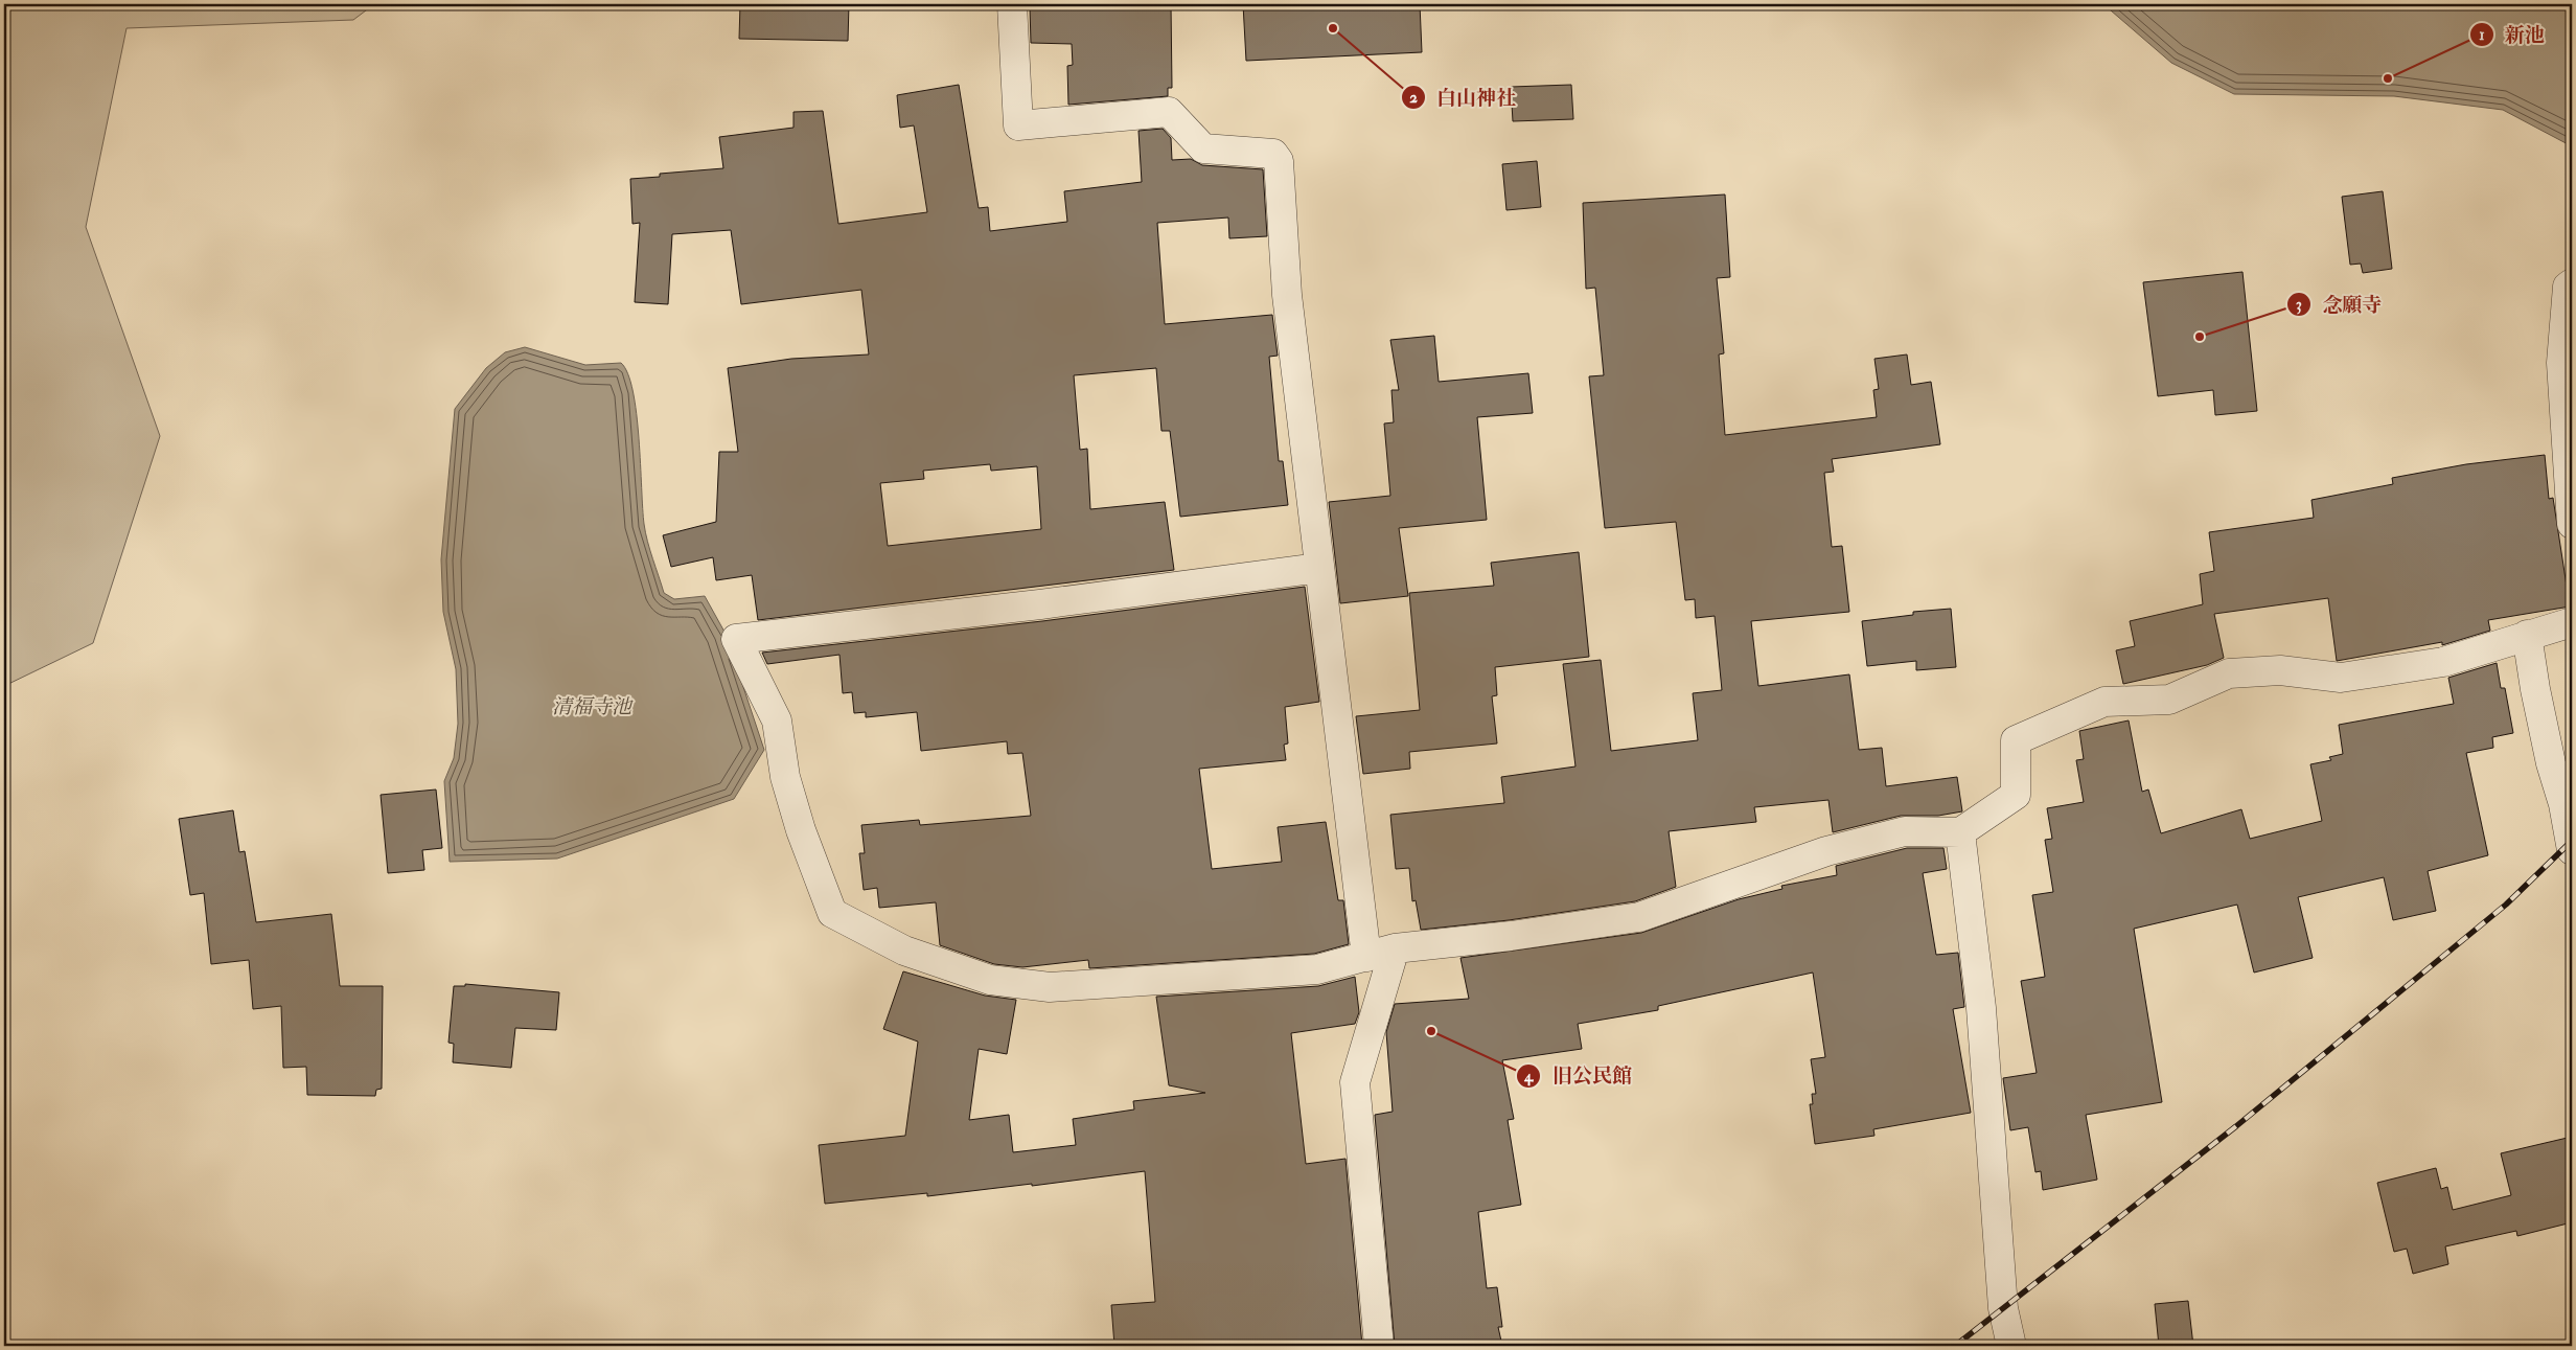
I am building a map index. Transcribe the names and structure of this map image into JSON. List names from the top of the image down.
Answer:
{
  "water": ["清福寺池"],
  "places": [
    "白山神社",
    "新池",
    "念願寺",
    "旧公民館"
  ]
}
